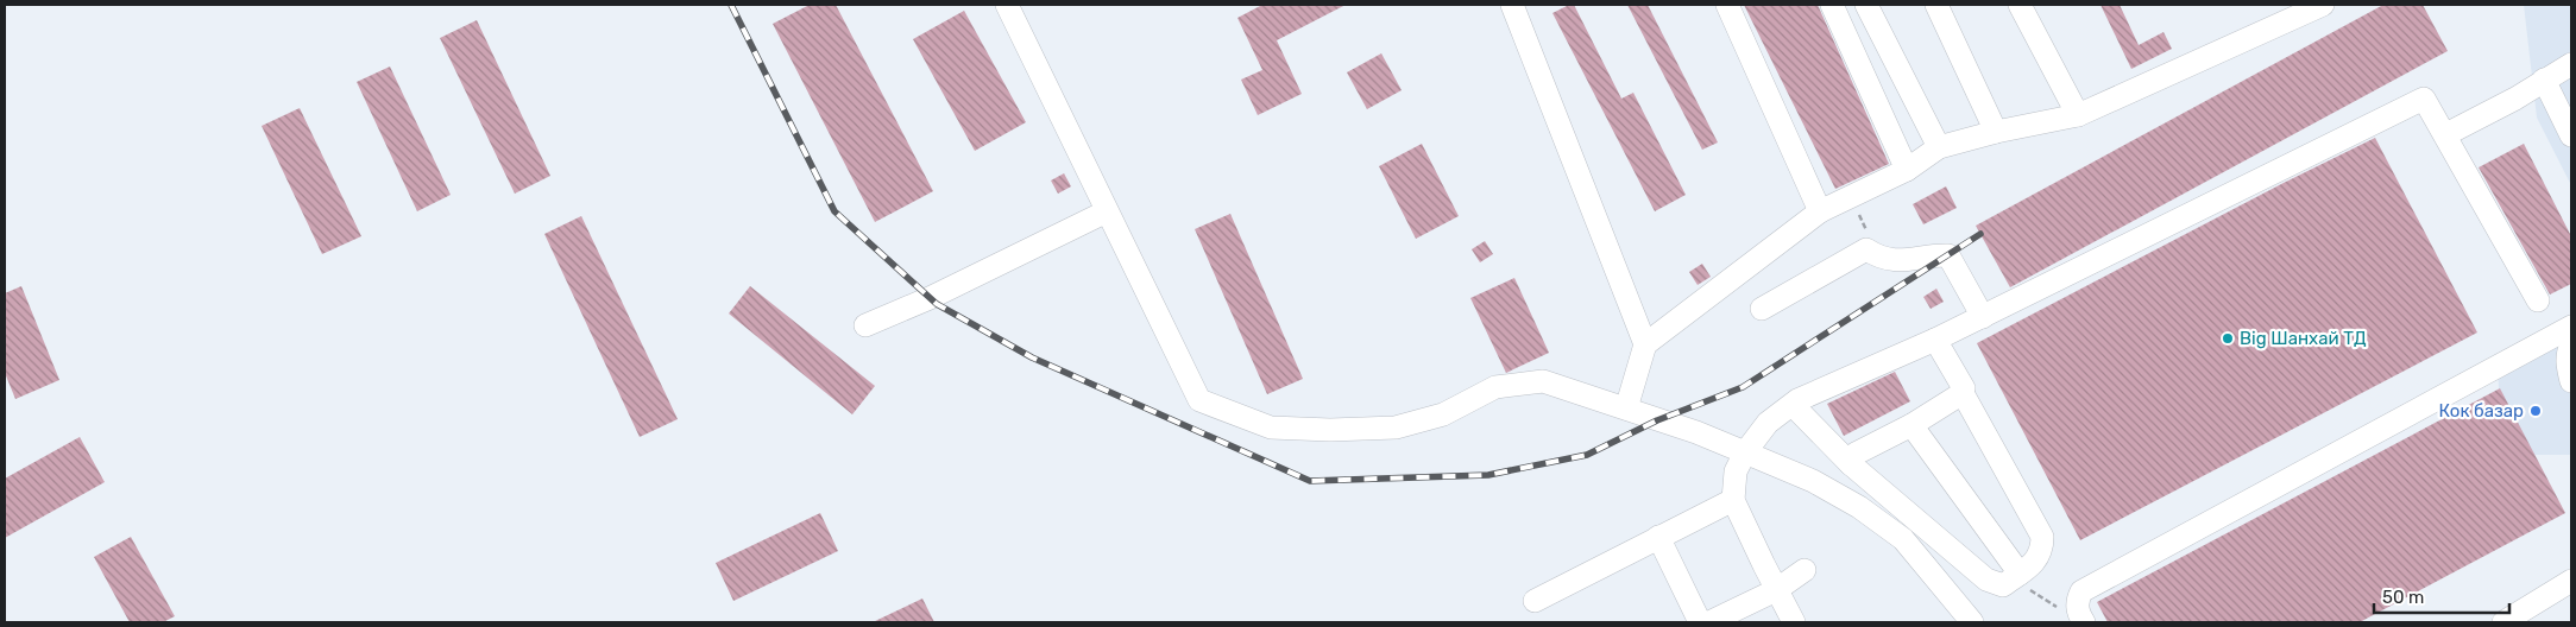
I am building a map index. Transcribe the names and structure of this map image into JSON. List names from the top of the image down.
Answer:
{
  "places": ["Big Шанхай ТД", "Кок базар"],
  "scale_bar": "50 m"
}
